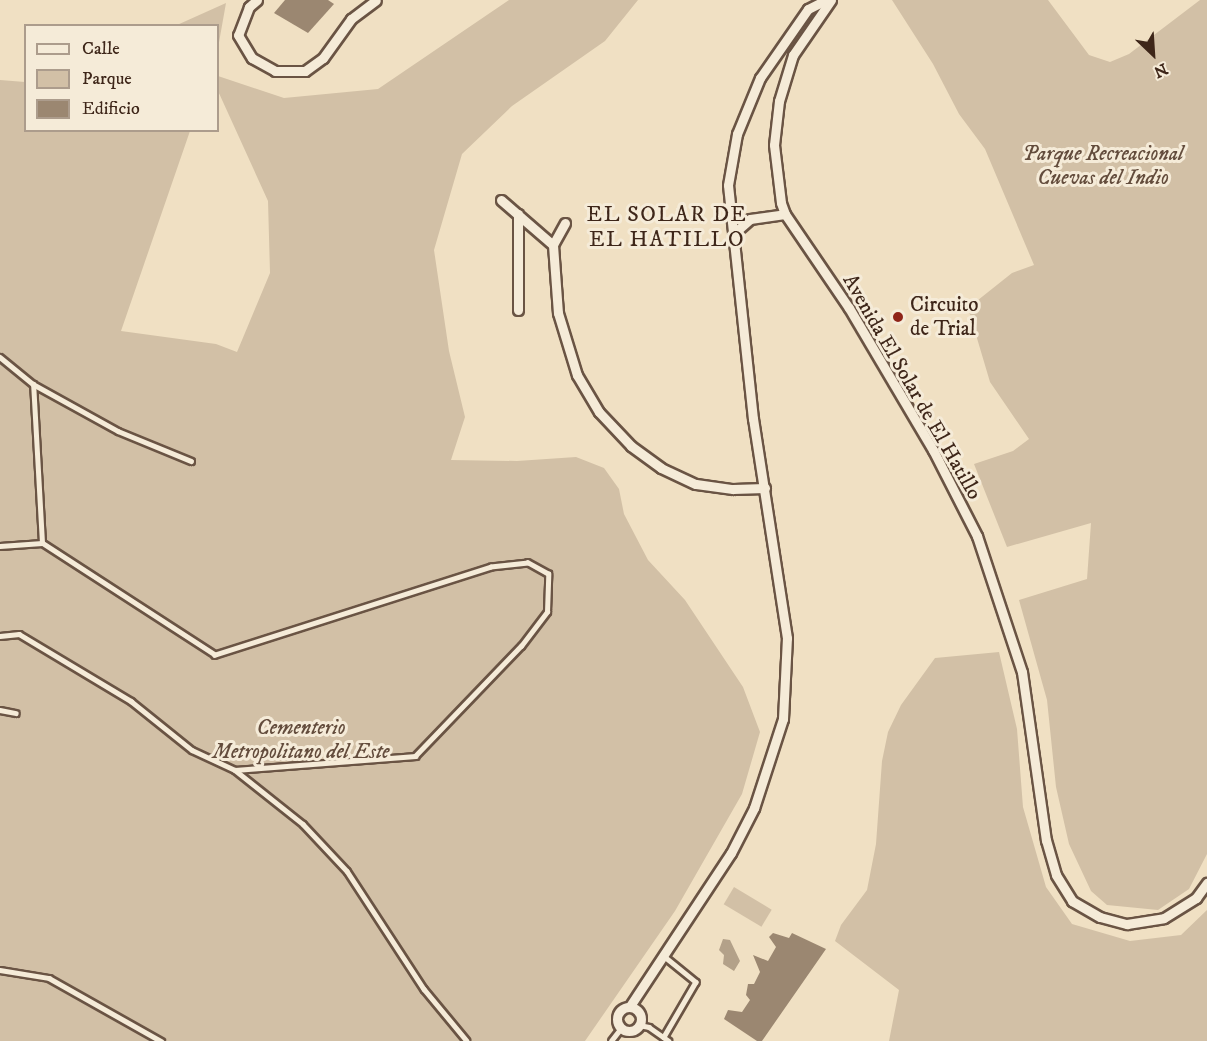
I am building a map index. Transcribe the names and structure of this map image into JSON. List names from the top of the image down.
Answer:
{
  "streets": {
    "street": ["Avenida El Solar de El Hatillo"]
  },
  "districts": ["EL SOLAR DE EL HATILLO"],
  "parks": ["Parque Recreacional Cuevas del Indio", "Cementerio Metropolitano del Este"],
  "places": ["Circuito de Trial"],
  "legend": ["Calle", "Parque", "Edificio"],
  "north": "bottom right"
}
